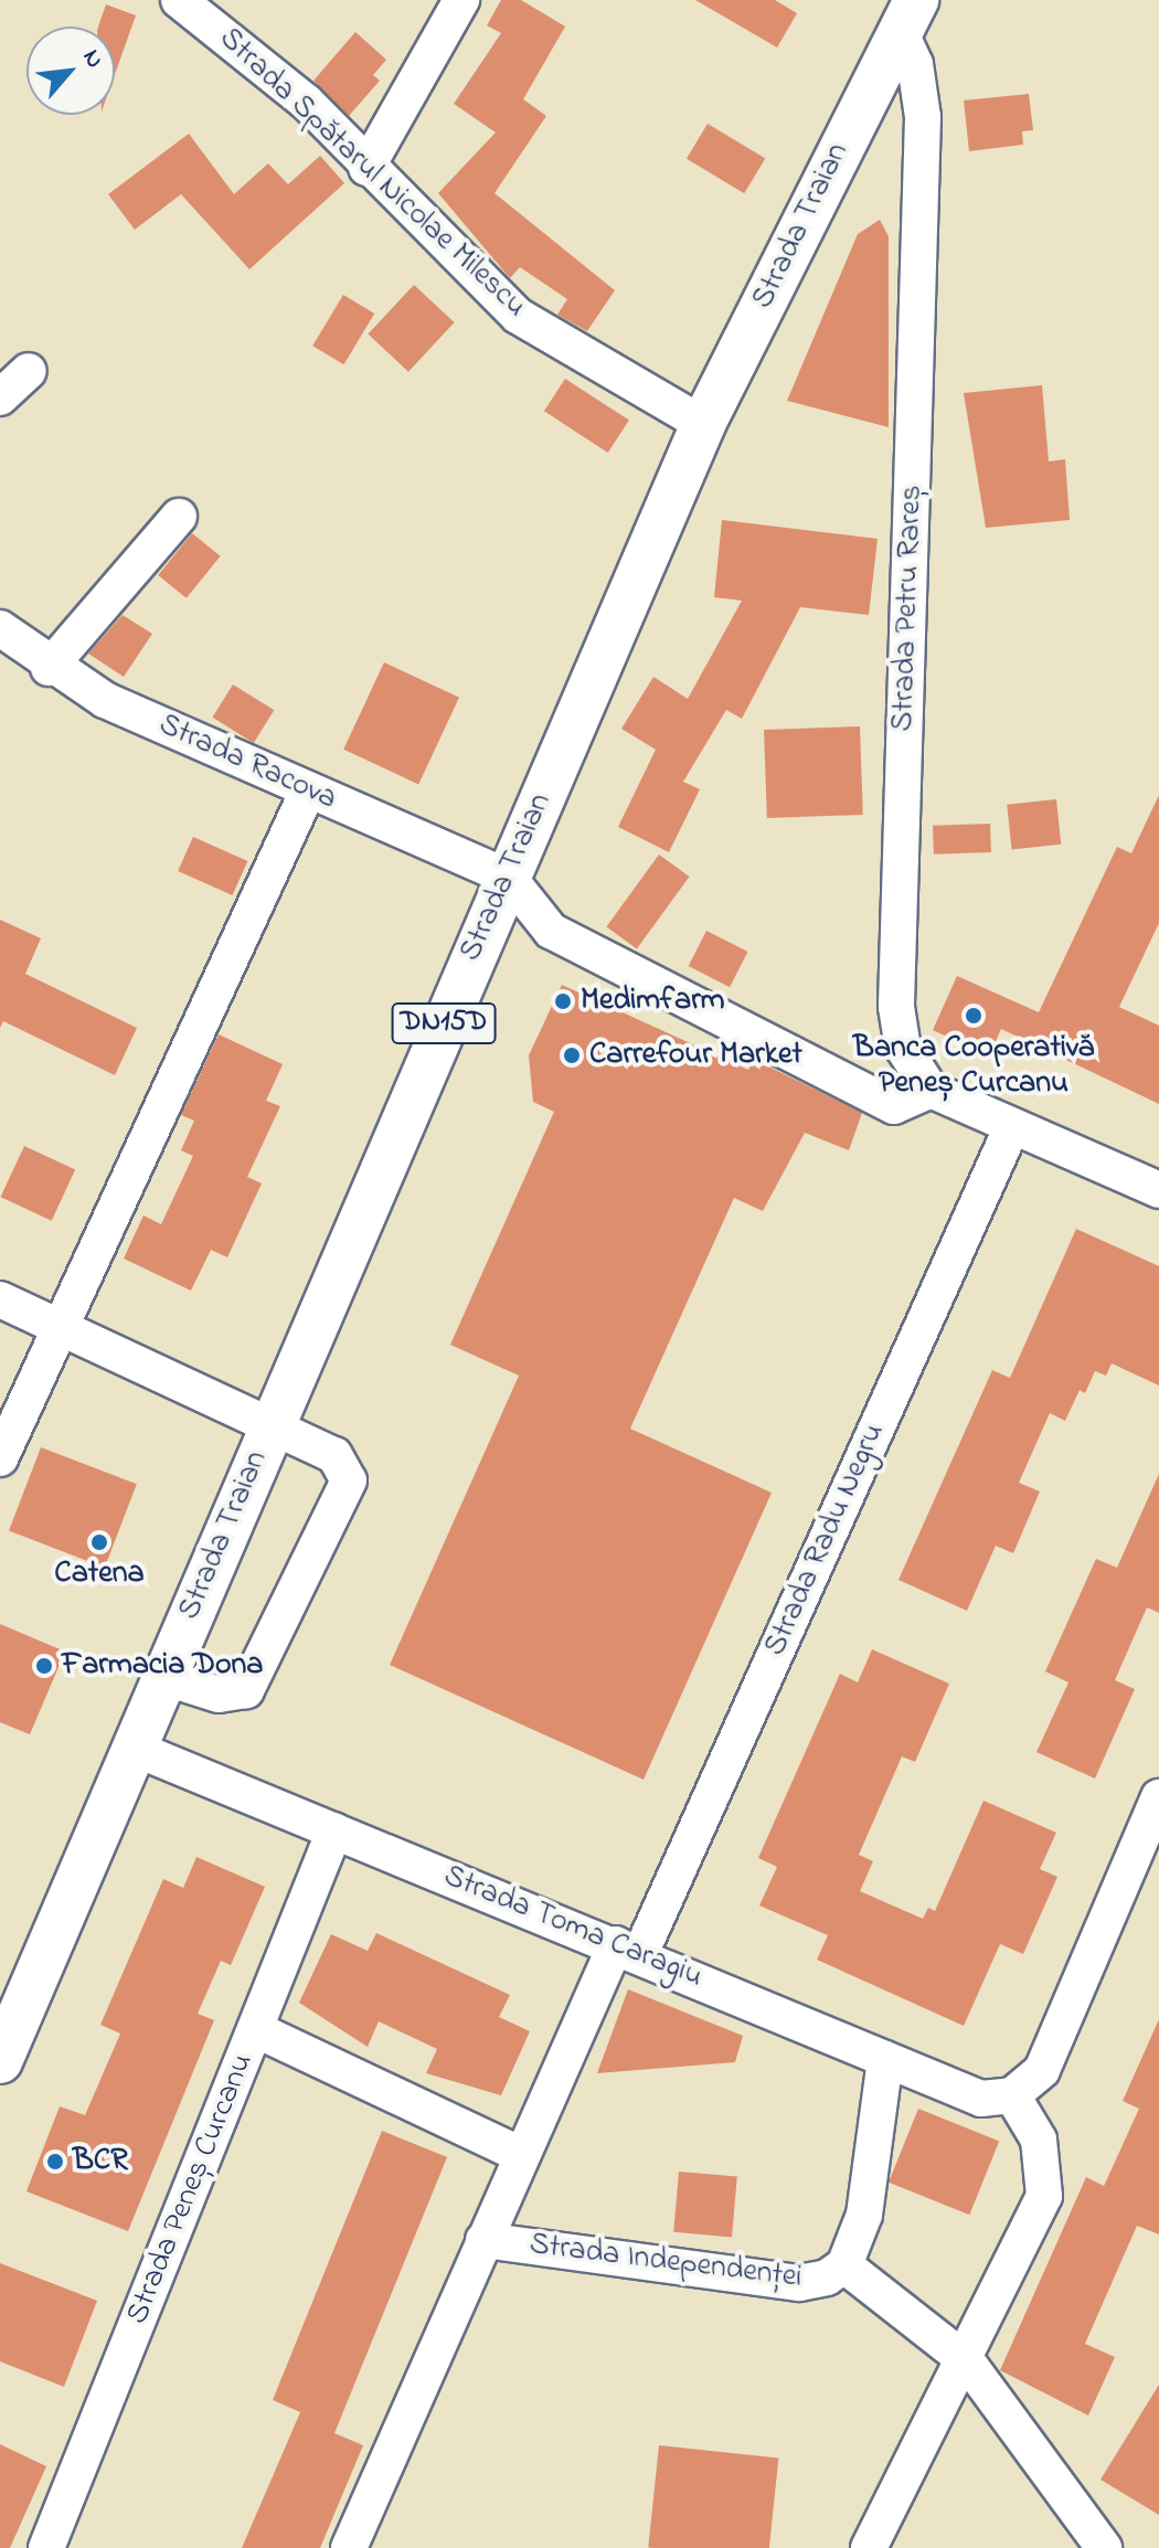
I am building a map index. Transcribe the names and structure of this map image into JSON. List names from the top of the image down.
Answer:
{
  "streets": {
    "main road": ["Strada Traian", "DN15D"],
    "street": [
      "Strada Spătarul Nicolae Milescu",
      "Strada Petru Rareș",
      "Strada Racova",
      "Strada Radu Negru",
      "Strada Toma Caragiu",
      "Strada Peneș Curcanu",
      "Strada Independenței"
    ]
  },
  "crossings": [
    ["Strada Spătarul Nicolae Milescu", "Strada Traian"],
    ["Strada Traian", "Strada Petru Rareș"],
    ["Strada Traian", "Strada Racova"],
    ["Strada Traian", "Strada Toma Caragiu"],
    ["Strada Radu Negru", "Strada Toma Caragiu"],
    ["Strada Toma Caragiu", "Strada Peneș Curcanu"],
    ["Strada Toma Caragiu", "Strada Independenței"]
  ],
  "places": [
    "Medimfarm",
    "Banca Cooperativă Peneș Curcanu",
    "Carrefour Market",
    "Catena",
    "Farmacia Dona",
    "BCR"
  ],
  "north": "top right"
}
